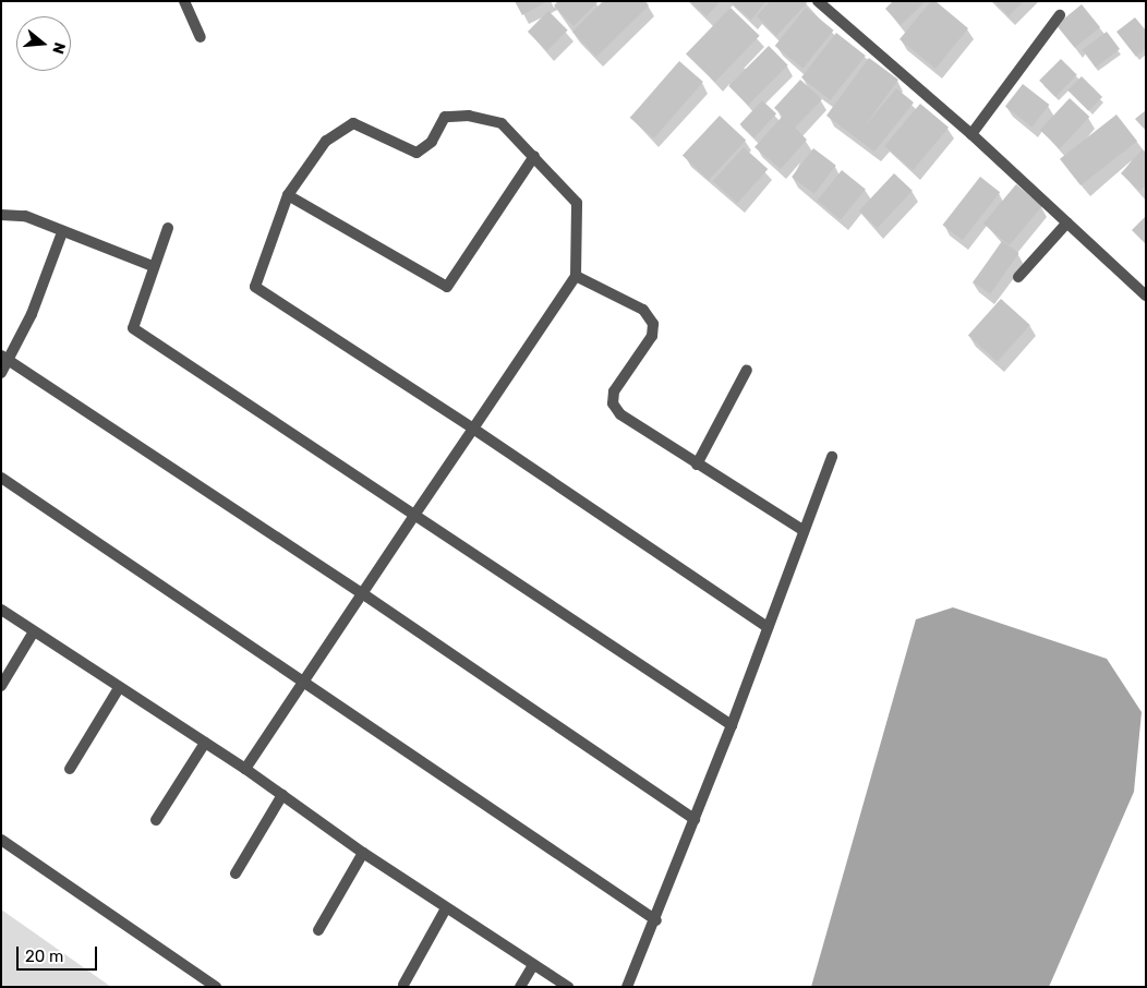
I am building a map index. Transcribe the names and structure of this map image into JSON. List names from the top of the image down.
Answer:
{
  "scale_bar": "20 m",
  "north": "right"
}
